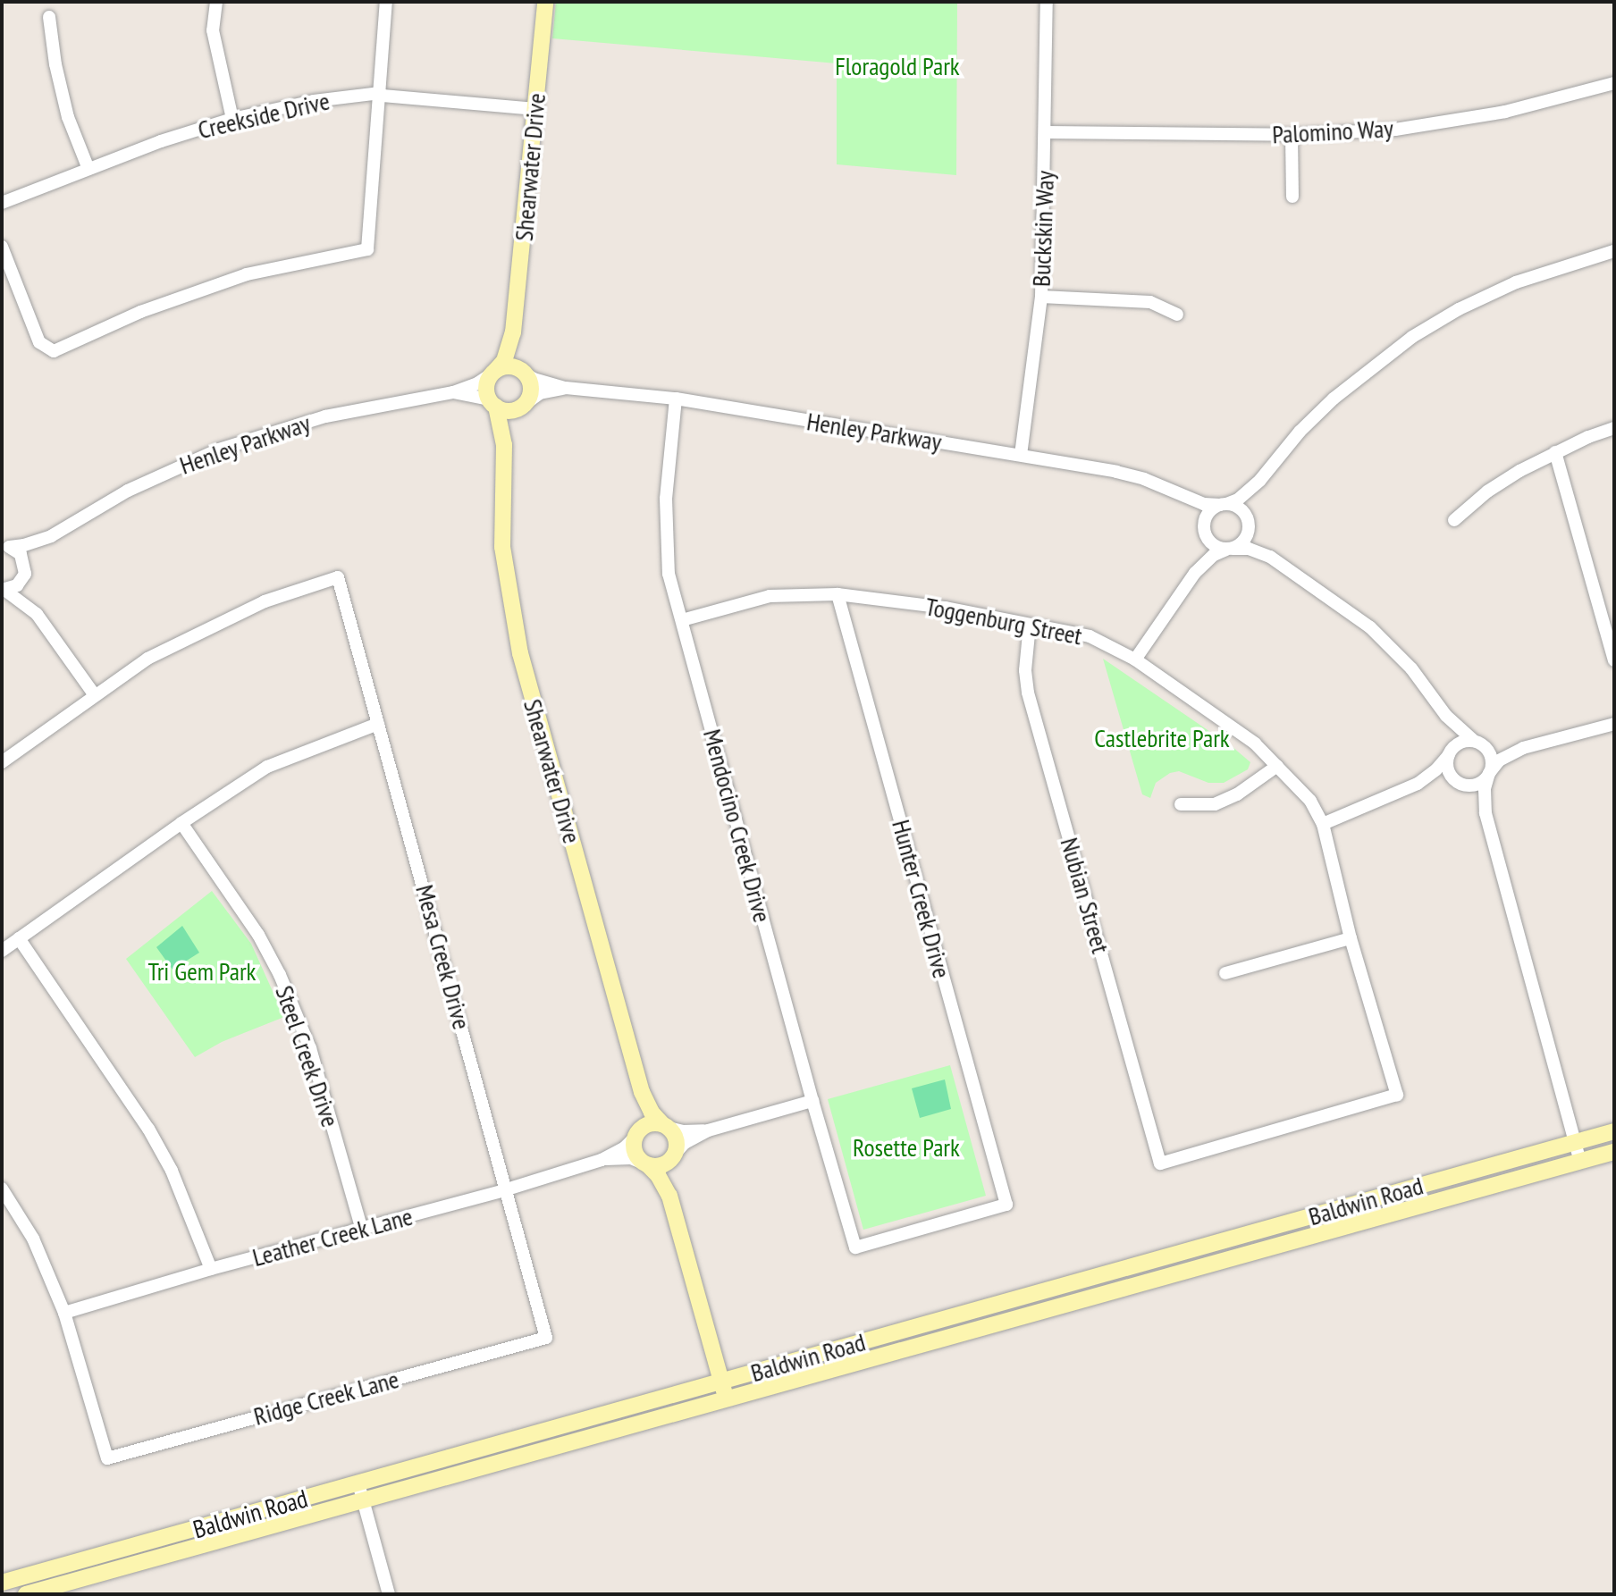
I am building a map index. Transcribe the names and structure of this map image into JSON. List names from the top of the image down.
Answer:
{
  "streets": {
    "main road": ["Shearwater Drive", "Baldwin Road"],
    "street": [
      "Creekside Drive",
      "Palomino Way",
      "Buckskin Way",
      "Henley Parkway",
      "Toggenburg Street",
      "Mendocino Creek Drive",
      "Nubian Street",
      "Hunter Creek Drive",
      "Mesa Creek Drive",
      "Steel Creek Drive",
      "Leather Creek Lane",
      "Ridge Creek Lane"
    ]
  },
  "crossings": [
    ["Creekside Drive", "Shearwater Drive"],
    ["Palomino Way", "Buckskin Way"],
    ["Shearwater Drive", "Henley Parkway"],
    ["Shearwater Drive", "Leather Creek Lane"],
    ["Buckskin Way", "Henley Parkway"],
    ["Henley Parkway", "Mendocino Creek Drive"],
    ["Toggenburg Street", "Mendocino Creek Drive"],
    ["Toggenburg Street", "Nubian Street"],
    ["Toggenburg Street", "Hunter Creek Drive"],
    ["Mendocino Creek Drive", "Hunter Creek Drive"],
    ["Mesa Creek Drive", "Leather Creek Lane"],
    ["Mesa Creek Drive", "Ridge Creek Lane"],
    ["Steel Creek Drive", "Leather Creek Lane"],
    ["Leather Creek Lane", "Ridge Creek Lane"]
  ],
  "parks": [
    "Floragold Park",
    "Castlebrite Park",
    "Tri Gem Park",
    "Rosette Park"
  ]
}
